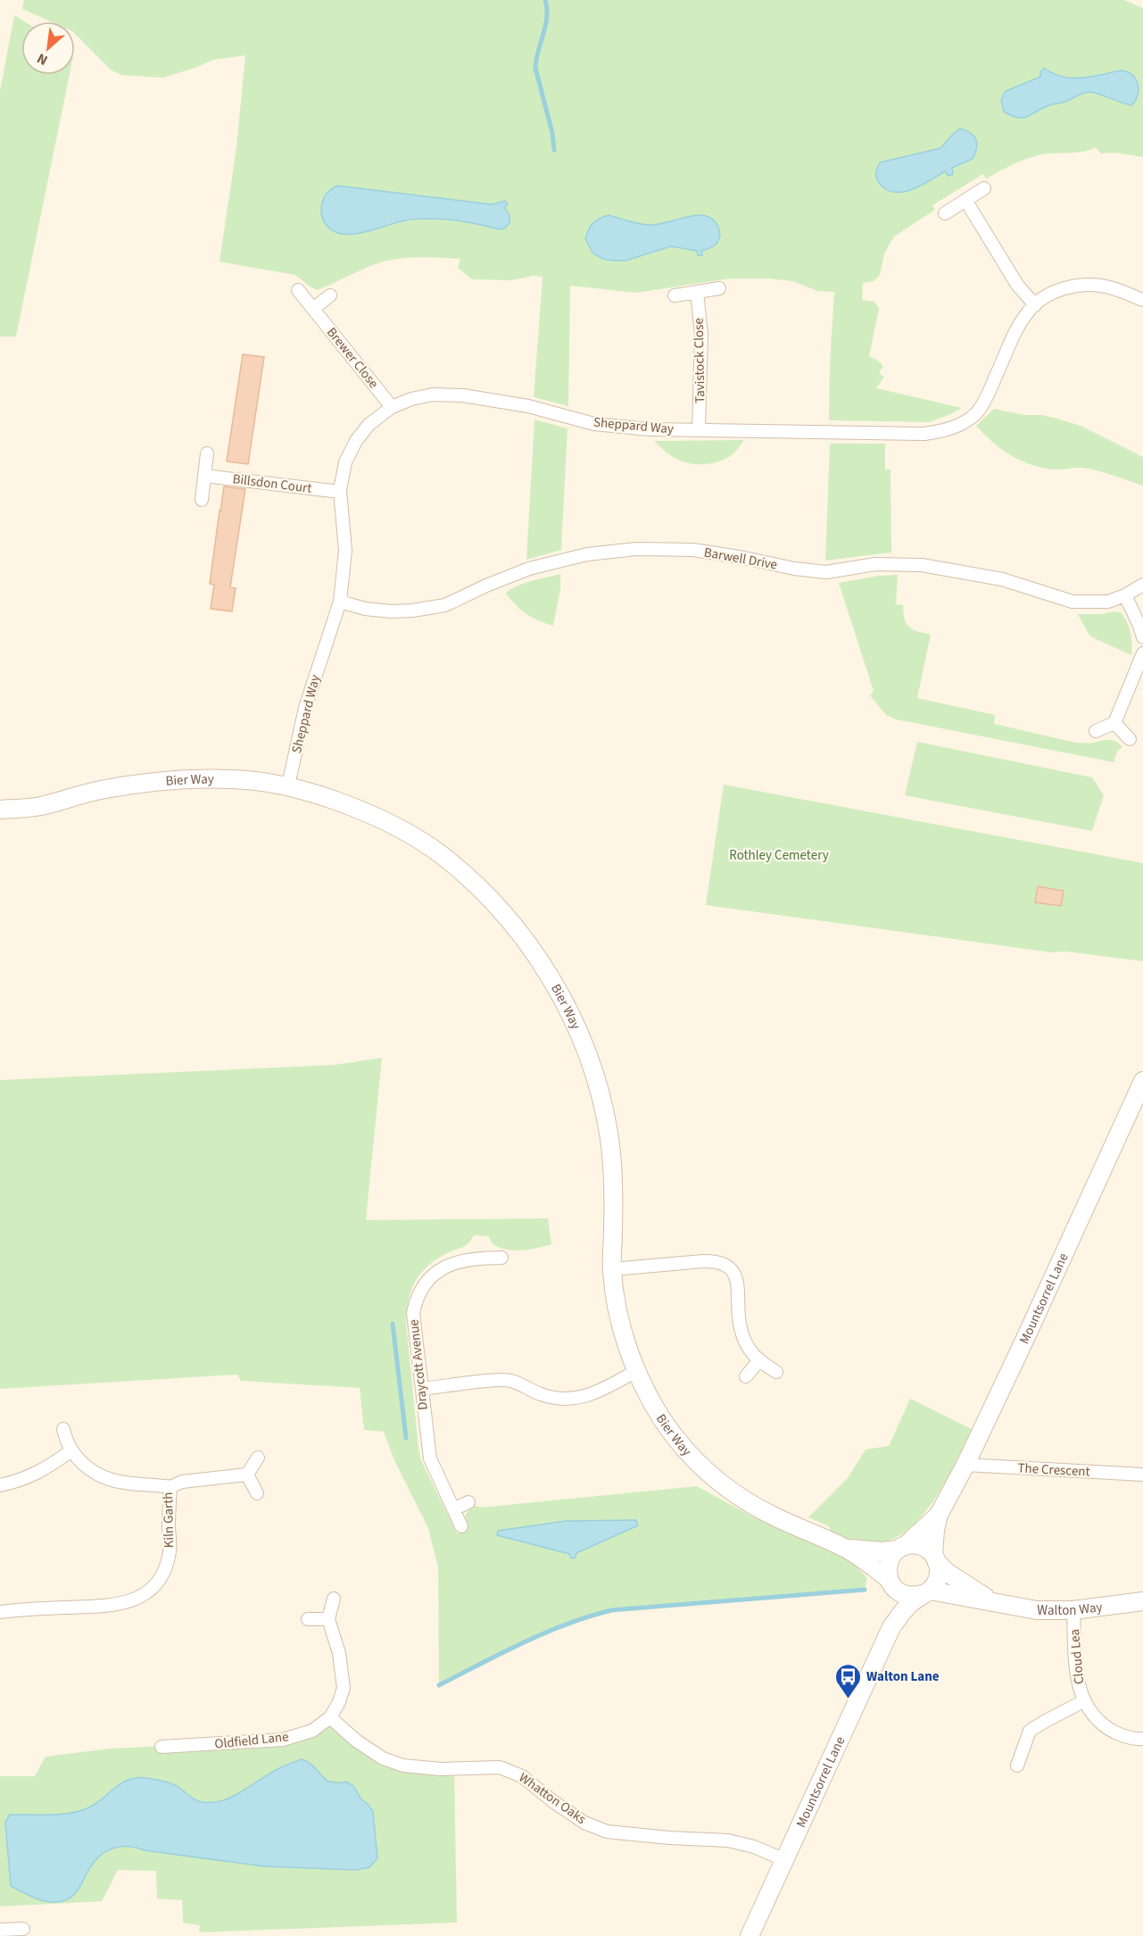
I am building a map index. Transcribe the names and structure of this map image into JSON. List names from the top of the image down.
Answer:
{
  "streets": {
    "street": [
      "Brewer Close",
      "Tavistock Close",
      "Sheppard Way",
      "Billsdon Court",
      "Barwell Drive",
      "Bier Way",
      "Mountsorrel Lane",
      "Draycott Avenue",
      "The Crescent",
      "Kiln Garth",
      "Walton Way",
      "Cloud Lea",
      "Oldfield Lane",
      "Whatton Oaks"
    ]
  },
  "crossings": [
    ["Brewer Close", "Sheppard Way"],
    ["Tavistock Close", "Sheppard Way"],
    ["Sheppard Way", "Billsdon Court"],
    ["Sheppard Way", "Barwell Drive"],
    ["Sheppard Way", "Bier Way"],
    ["Bier Way", "Mountsorrel Lane"],
    ["Bier Way", "Walton Way"],
    ["Mountsorrel Lane", "The Crescent"],
    ["Mountsorrel Lane", "Walton Way"],
    ["Mountsorrel Lane", "Whatton Oaks"],
    ["Walton Way", "Cloud Lea"],
    ["Oldfield Lane", "Whatton Oaks"]
  ],
  "parks": ["Rothley Cemetery"],
  "places": {
    "bus stop": ["Walton Lane"]
  },
  "north": "bottom left"
}
